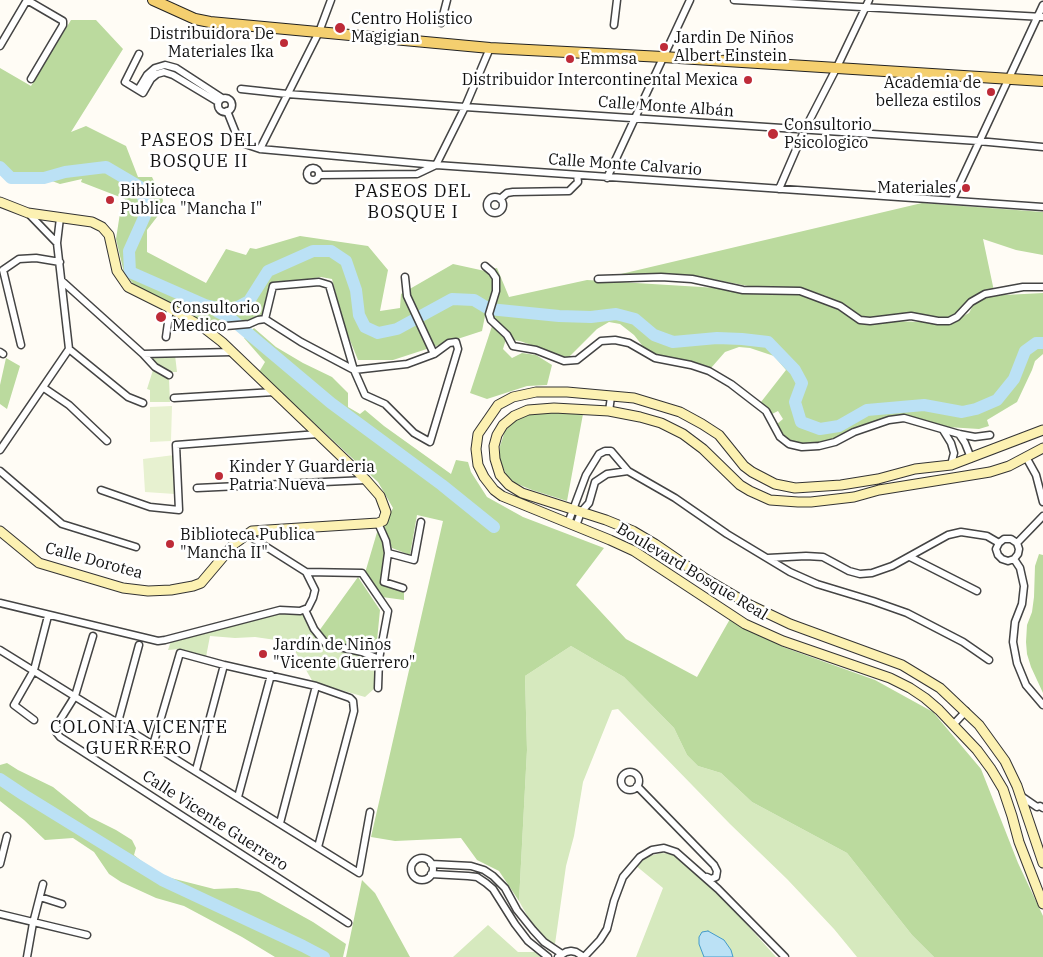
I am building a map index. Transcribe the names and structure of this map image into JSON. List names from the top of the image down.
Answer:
{
  "streets": {
    "street": [
      "Calle Monte Albán",
      "Calle Monte Calvario",
      "Calle Dorotea",
      "Boulevard Bosque Real",
      "Calle Vicente Guerrero"
    ]
  },
  "districts": ["PASEOS DEL BOSQUE II", "PASEOS DEL BOSQUE I", "COLONIA VICENTE GUERRERO"],
  "places": [
    "Centro Holistico Magigian",
    "Distribuidora De Materiales Ika",
    "Jardin De Niños Albert Einstein",
    "Emmsa",
    "Distribuidor Intercontinental Mexica",
    "Academia de belleza estilos",
    "Consultorio Psicologico",
    "Materiales",
    "Biblioteca Publica \"Mancha I\"",
    "Consultorio Medico",
    "Kinder Y Guarderia Patria Nueva",
    "Biblioteca Publica \"Mancha II\"",
    "Jardín de Niños \"Vicente Guerrero\""
  ]
}
